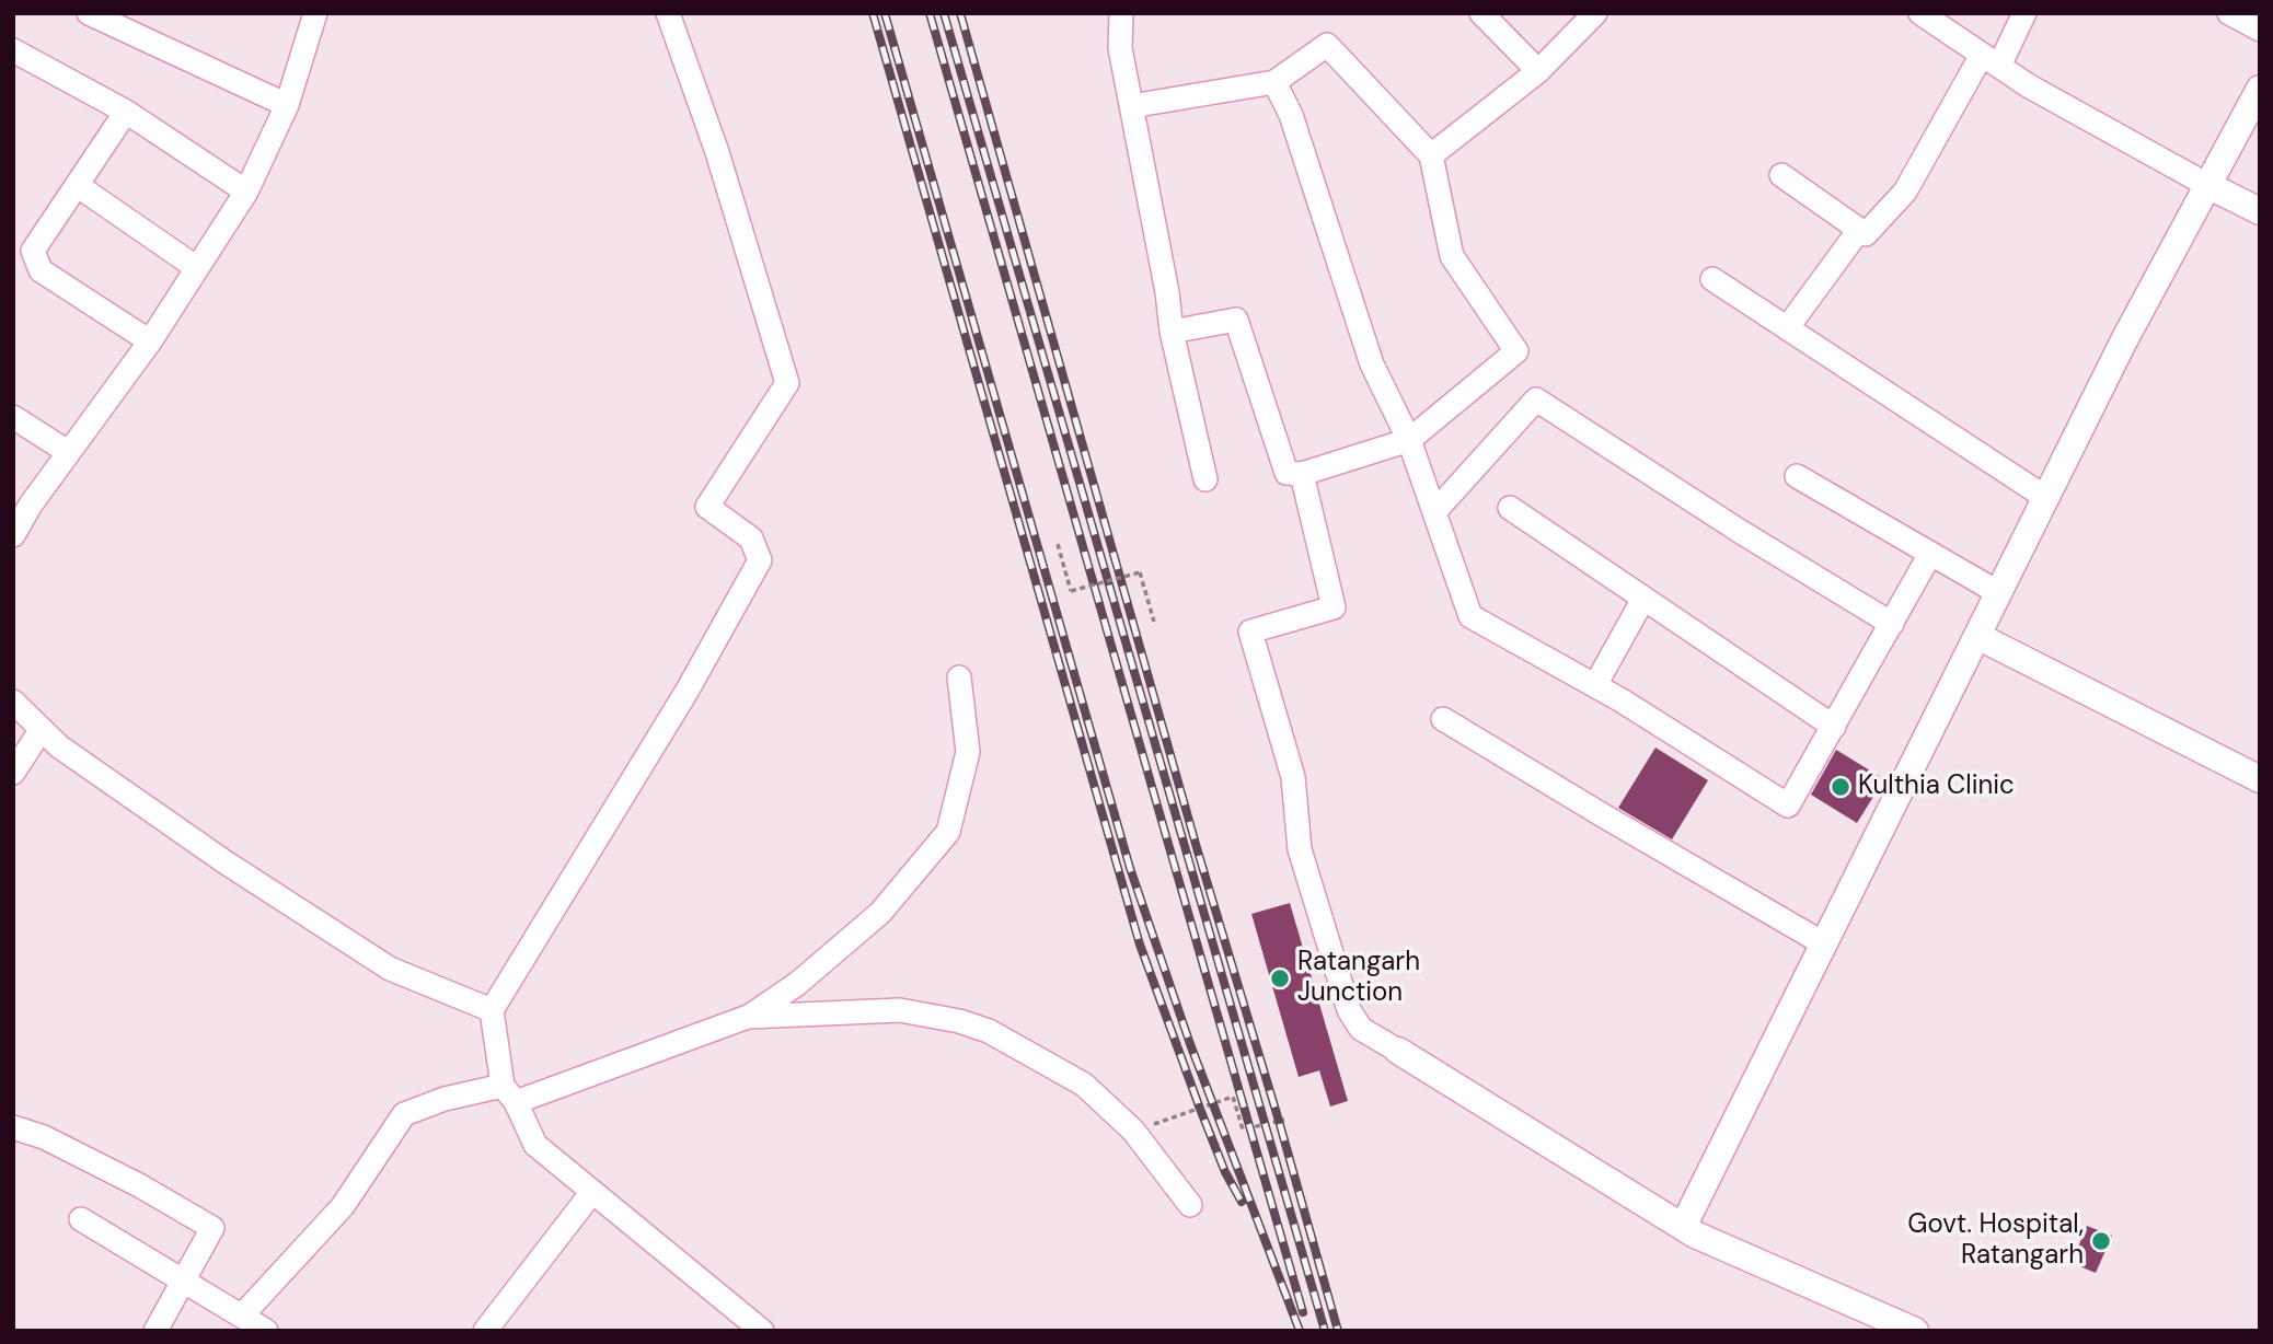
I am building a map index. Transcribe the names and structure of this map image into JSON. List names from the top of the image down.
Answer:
{
  "places": ["Kulthia Clinic", "Ratangarh Junction", "Govt. Hospital, Ratangarh"]
}
